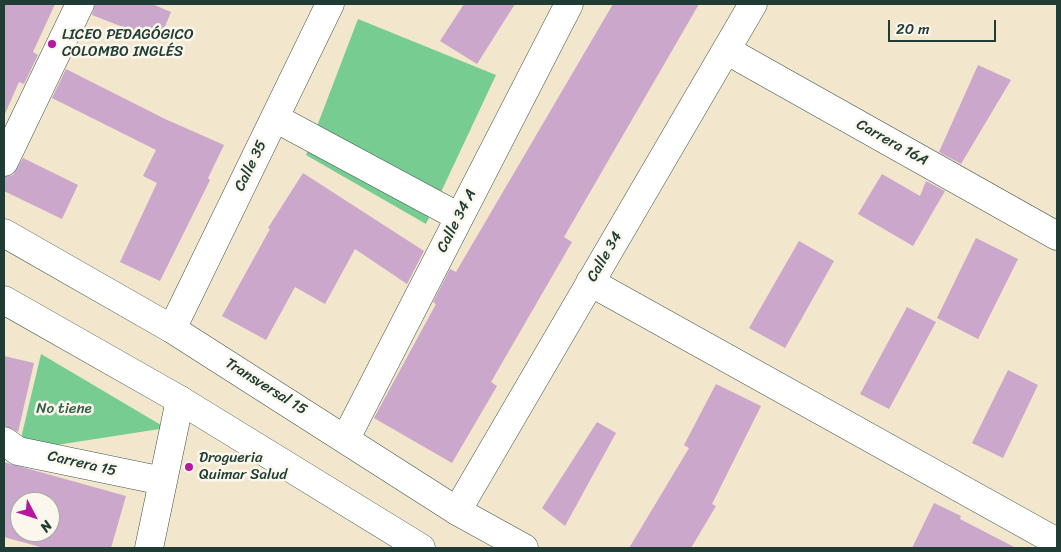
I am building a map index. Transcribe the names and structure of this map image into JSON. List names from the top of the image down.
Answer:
{
  "streets": {
    "street": [
      "Carrera 16A",
      "Calle 35",
      "Calle 34 A",
      "Calle 34",
      "Transversal 15",
      "Carrera 15"
    ]
  },
  "crossings": [
    ["Carrera 16A", "Calle 34"],
    ["Calle 35", "Transversal 15"],
    ["Calle 34 A", "Transversal 15"],
    ["Calle 34", "Transversal 15"]
  ],
  "parks": ["No tiene"],
  "places": ["LICEO PEDAGÓGICO COLOMBO INGLÉS", "Drogueria Quimar Salud"],
  "scale_bar": "20 m",
  "north": "bottom right"
}
